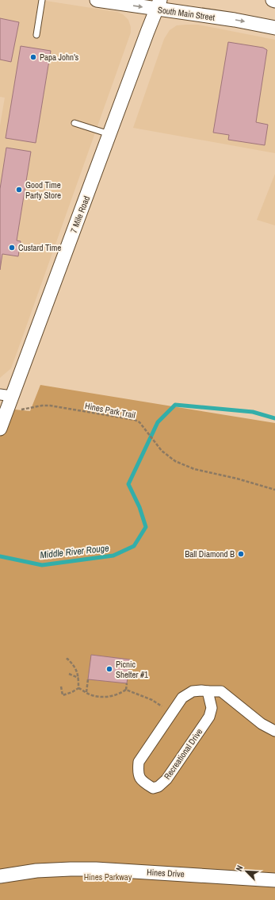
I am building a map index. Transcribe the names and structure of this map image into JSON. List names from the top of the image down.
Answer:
{
  "streets": {
    "street": [
      "South Main Street",
      "7 Mile Road",
      "Recreational Drive",
      "Hines Drive"
    ],
    "path": ["Hines Park Trail"]
  },
  "crossings": [
    ["South Main Street", "7 Mile Road"]
  ],
  "one_way": ["South Main Street"],
  "water": ["Middle River Rouge"],
  "parks": ["Hines Parkway"],
  "places": [
    "Papa John's",
    "Good Time Party Store",
    "Custard Time",
    "Ball Diamond B",
    "Picnic Shelter #1"
  ],
  "north": "top left"
}
